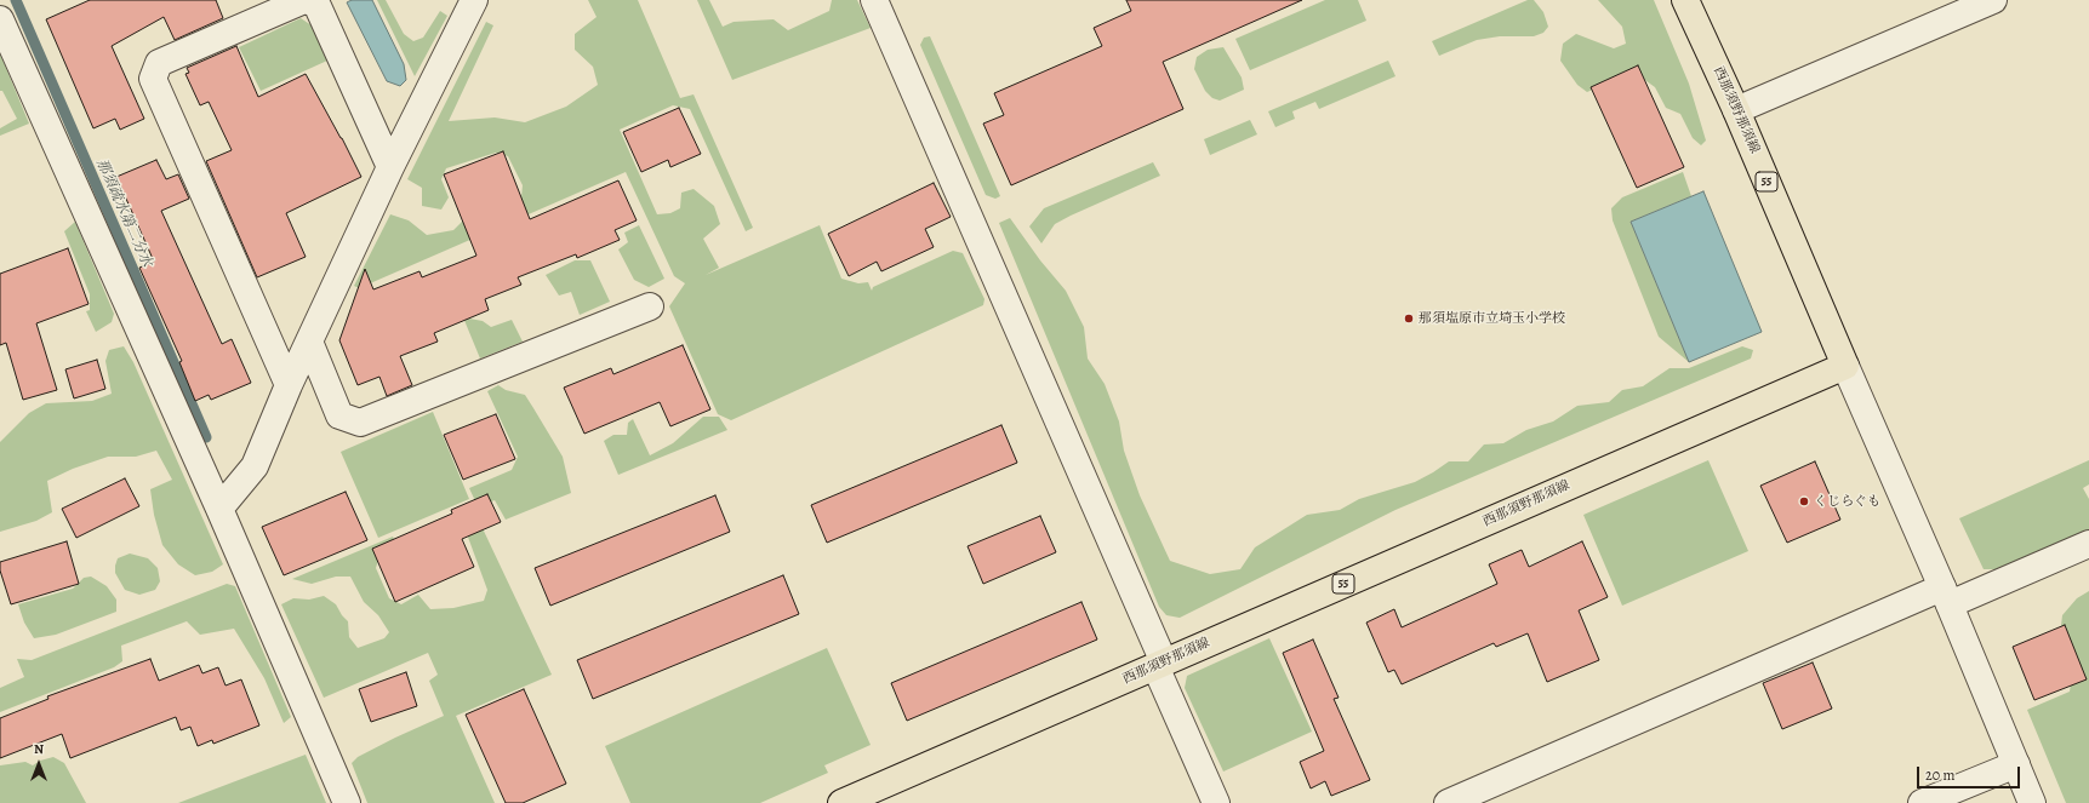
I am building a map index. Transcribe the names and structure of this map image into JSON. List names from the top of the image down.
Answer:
{
  "streets": {
    "main road": ["西那須野那須線", "55"]
  },
  "water": ["那須疏水第二分水"],
  "places": ["那須塩原市立埼玉小学校", "くじらぐも"],
  "scale_bar": "20 m",
  "north": "top"
}
